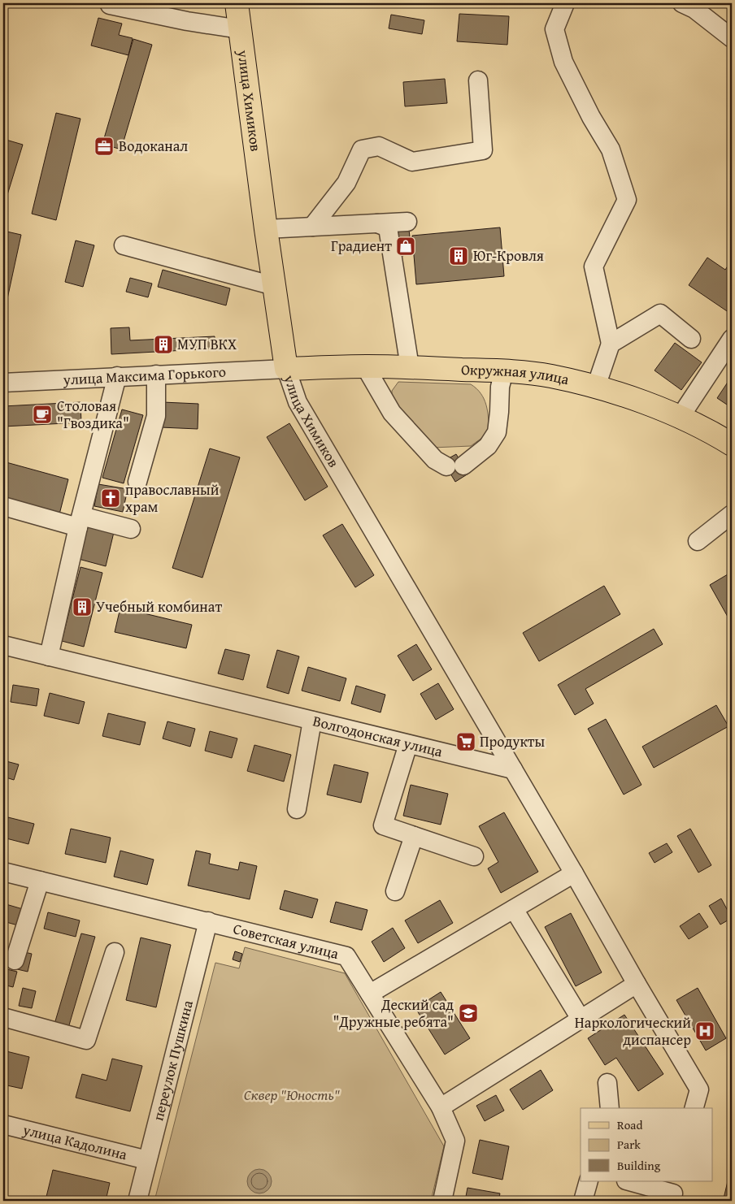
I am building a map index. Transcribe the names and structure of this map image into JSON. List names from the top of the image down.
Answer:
{
  "streets": {
    "main road": ["улица Химиков", "Окружная улица"],
    "street": [
      "улица Максима Горького",
      "Волгодонская улица",
      "Советская улица",
      "переулок Пушкина",
      "улица Кадолина"
    ]
  },
  "crossings": [
    ["улица Химиков", "улица Максима Горького"],
    ["улица Химиков", "Окружная улица"],
    ["улица Химиков", "Волгодонская улица"],
    ["улица Максима Горького", "Окружная улица"],
    ["Советская улица", "переулок Пушкина"],
    ["переулок Пушкина", "улица Кадолина"]
  ],
  "parks": ["Сквер \"Юность\""],
  "places": {
    "office": ["Водоканал"],
    "shop": ["Градиент"],
    "building": ["Юг-Кровля", "МУП ВКХ", "Учебный комбинат"],
    "cafe": ["Столовая \"Гвоздика\""],
    "church": ["православный храм"],
    "supermarket": ["Продукты"],
    "school or university": ["Деский сад \"Дружные ребята\""],
    "hospital": ["Наркологический диспансер"]
  },
  "legend": ["Road", "Park", "Building"]
}
